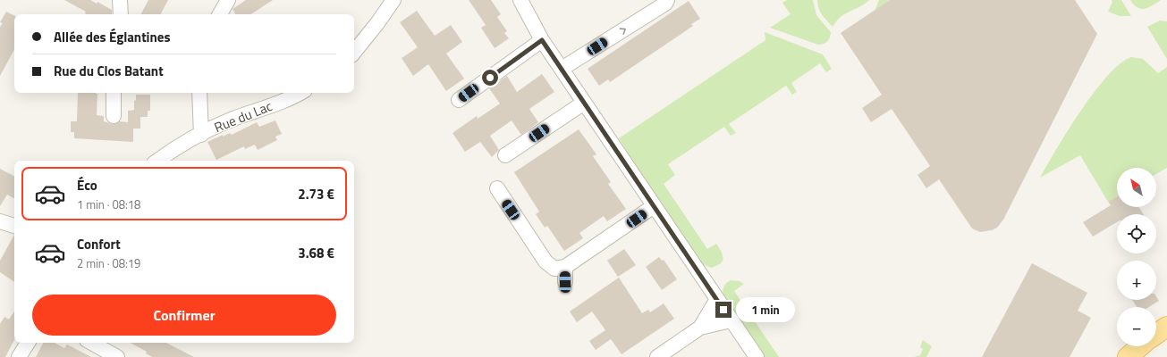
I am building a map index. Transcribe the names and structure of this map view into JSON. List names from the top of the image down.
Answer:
{
  "streets": {
    "street": ["Rue du Lac"]
  },
  "north": "top left",
  "page": {
    "banner": ["Allée des Églantines", "Rue du Clos Batant"],
    "list": [
      {
        "name": "Éco",
        "note": "1 min · 08:18",
        "value": "2.73 €"
      },
      {
        "name": "Confort",
        "note": "2 min · 08:19",
        "value": "3.68 €"
      }
    ],
    "map_buttons": ["+", "−"],
    "buttons": "Confirmer",
    "bubble": "1 min"
  }
}
